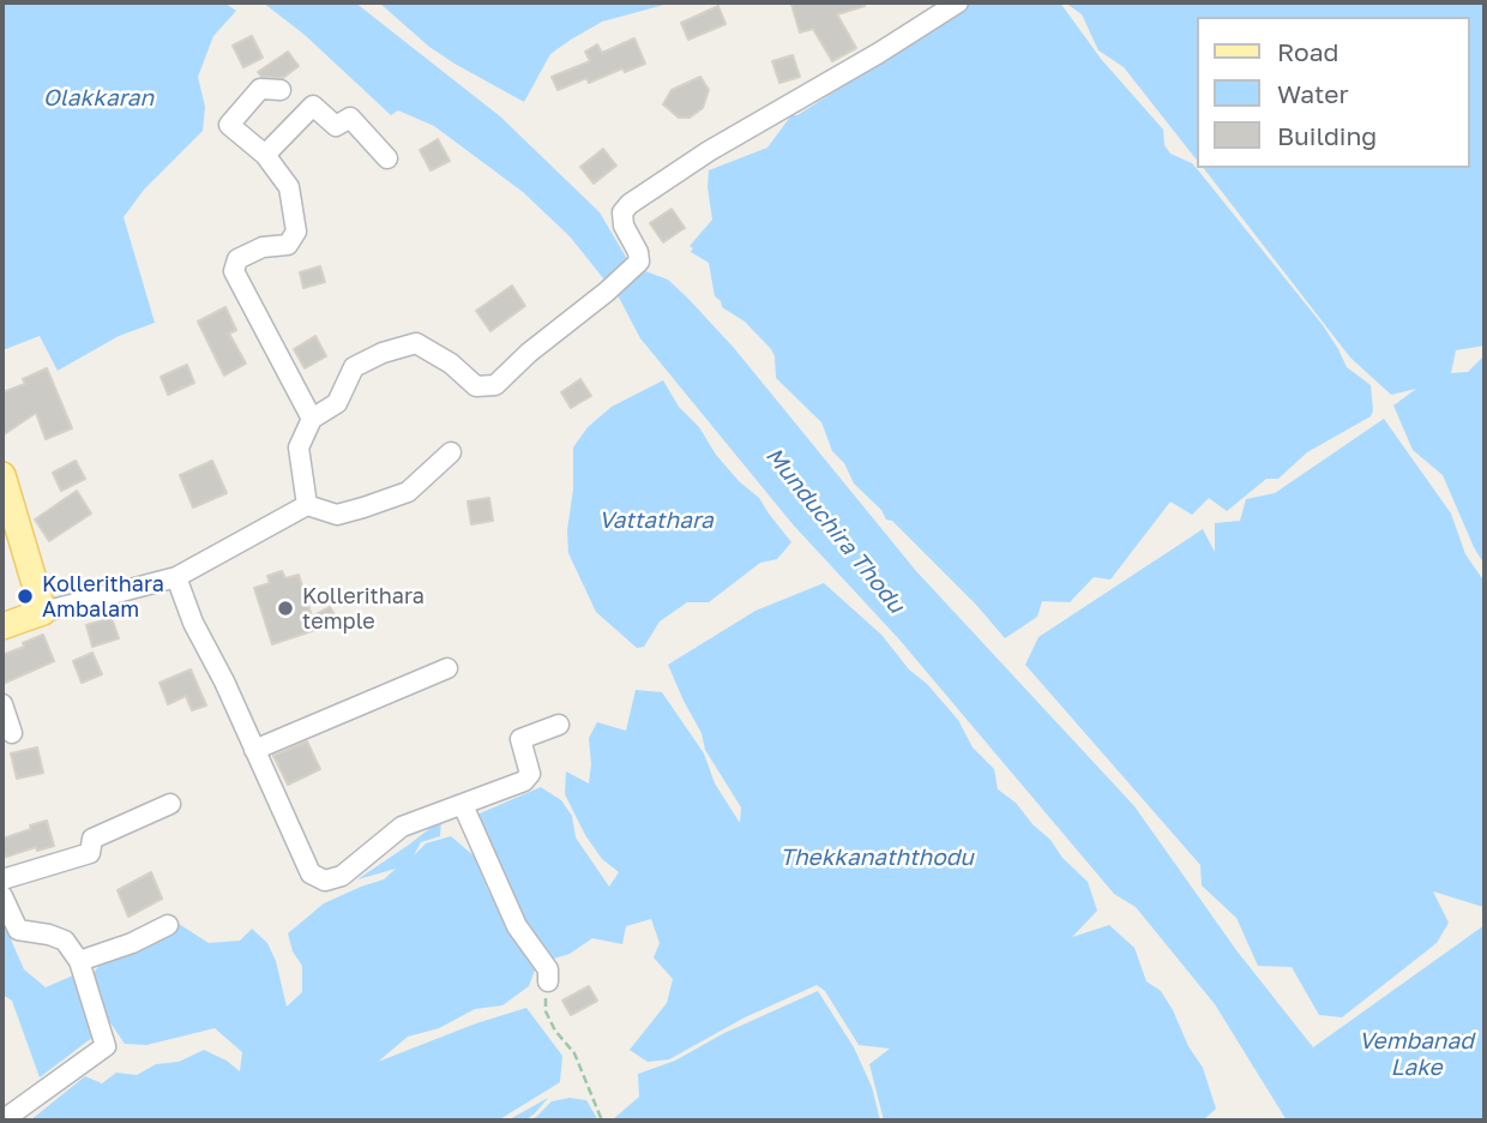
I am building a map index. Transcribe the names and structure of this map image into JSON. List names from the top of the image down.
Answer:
{
  "water": [
    "Olakkaran",
    "Vattathara",
    "Munduchira Thodu",
    "Thekkanaththodu",
    "Vembanad Lake"
  ],
  "places": ["Kollerithara Ambalam", "Kollerithara temple"],
  "legend": ["Road", "Water", "Building"]
}
